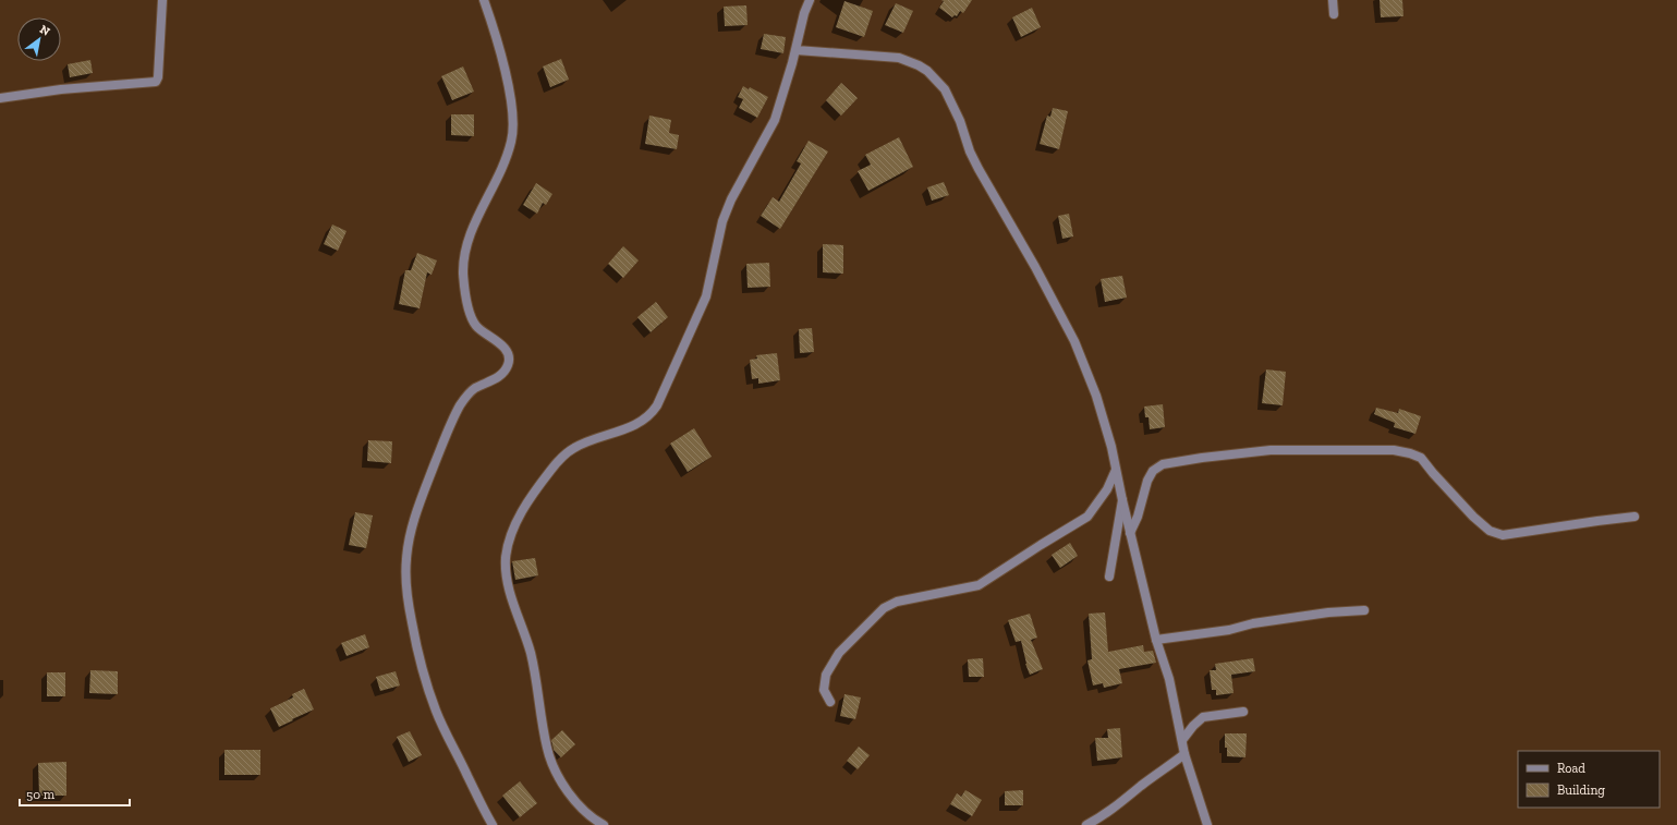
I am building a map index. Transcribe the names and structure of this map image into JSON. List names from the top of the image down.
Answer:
{
  "legend": ["Road", "Building"],
  "scale_bar": "50 m",
  "north": "top right"
}
